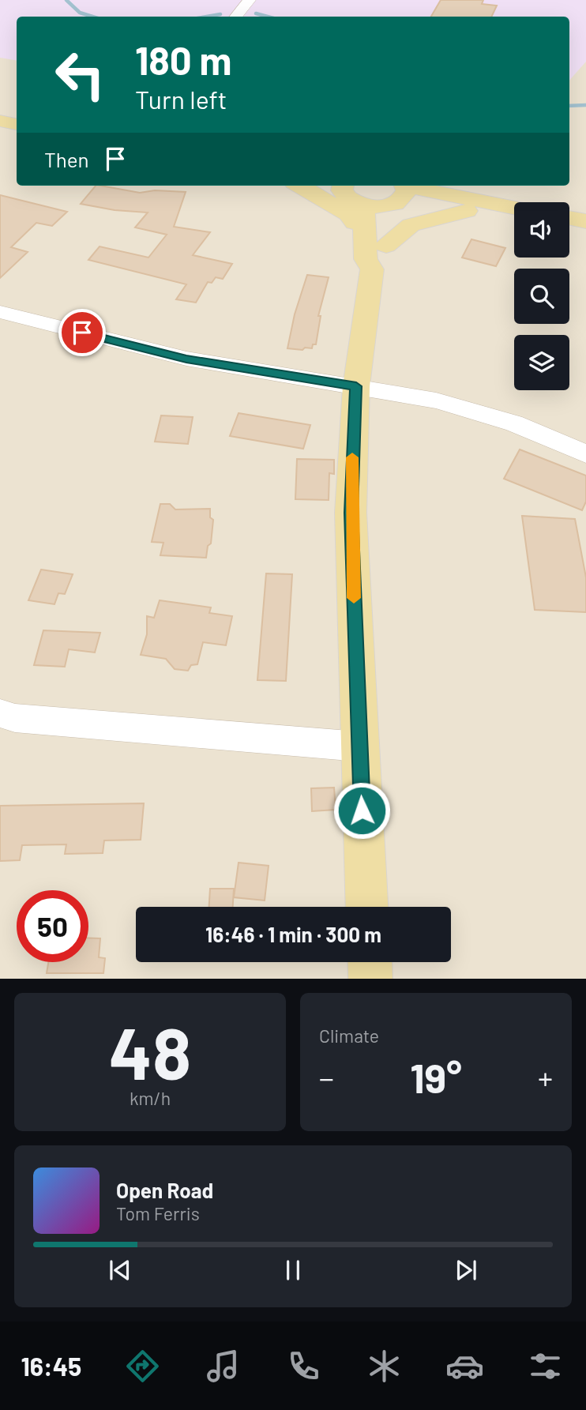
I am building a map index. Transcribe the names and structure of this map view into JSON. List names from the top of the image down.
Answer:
{
  "page": {
    "turn": ["180 m", "Turn left"],
    "then": "Then",
    "limit": "50",
    "trip": "16:46 · 1 min · 300 m",
    "tile": [
      ["48", "km/h"],
      "Climate"
    ],
    "heat": ["−", "19°", "+"],
    "song": ["Open Road", "Tom Ferris"],
    "tabs": "16:45"
  }
}
